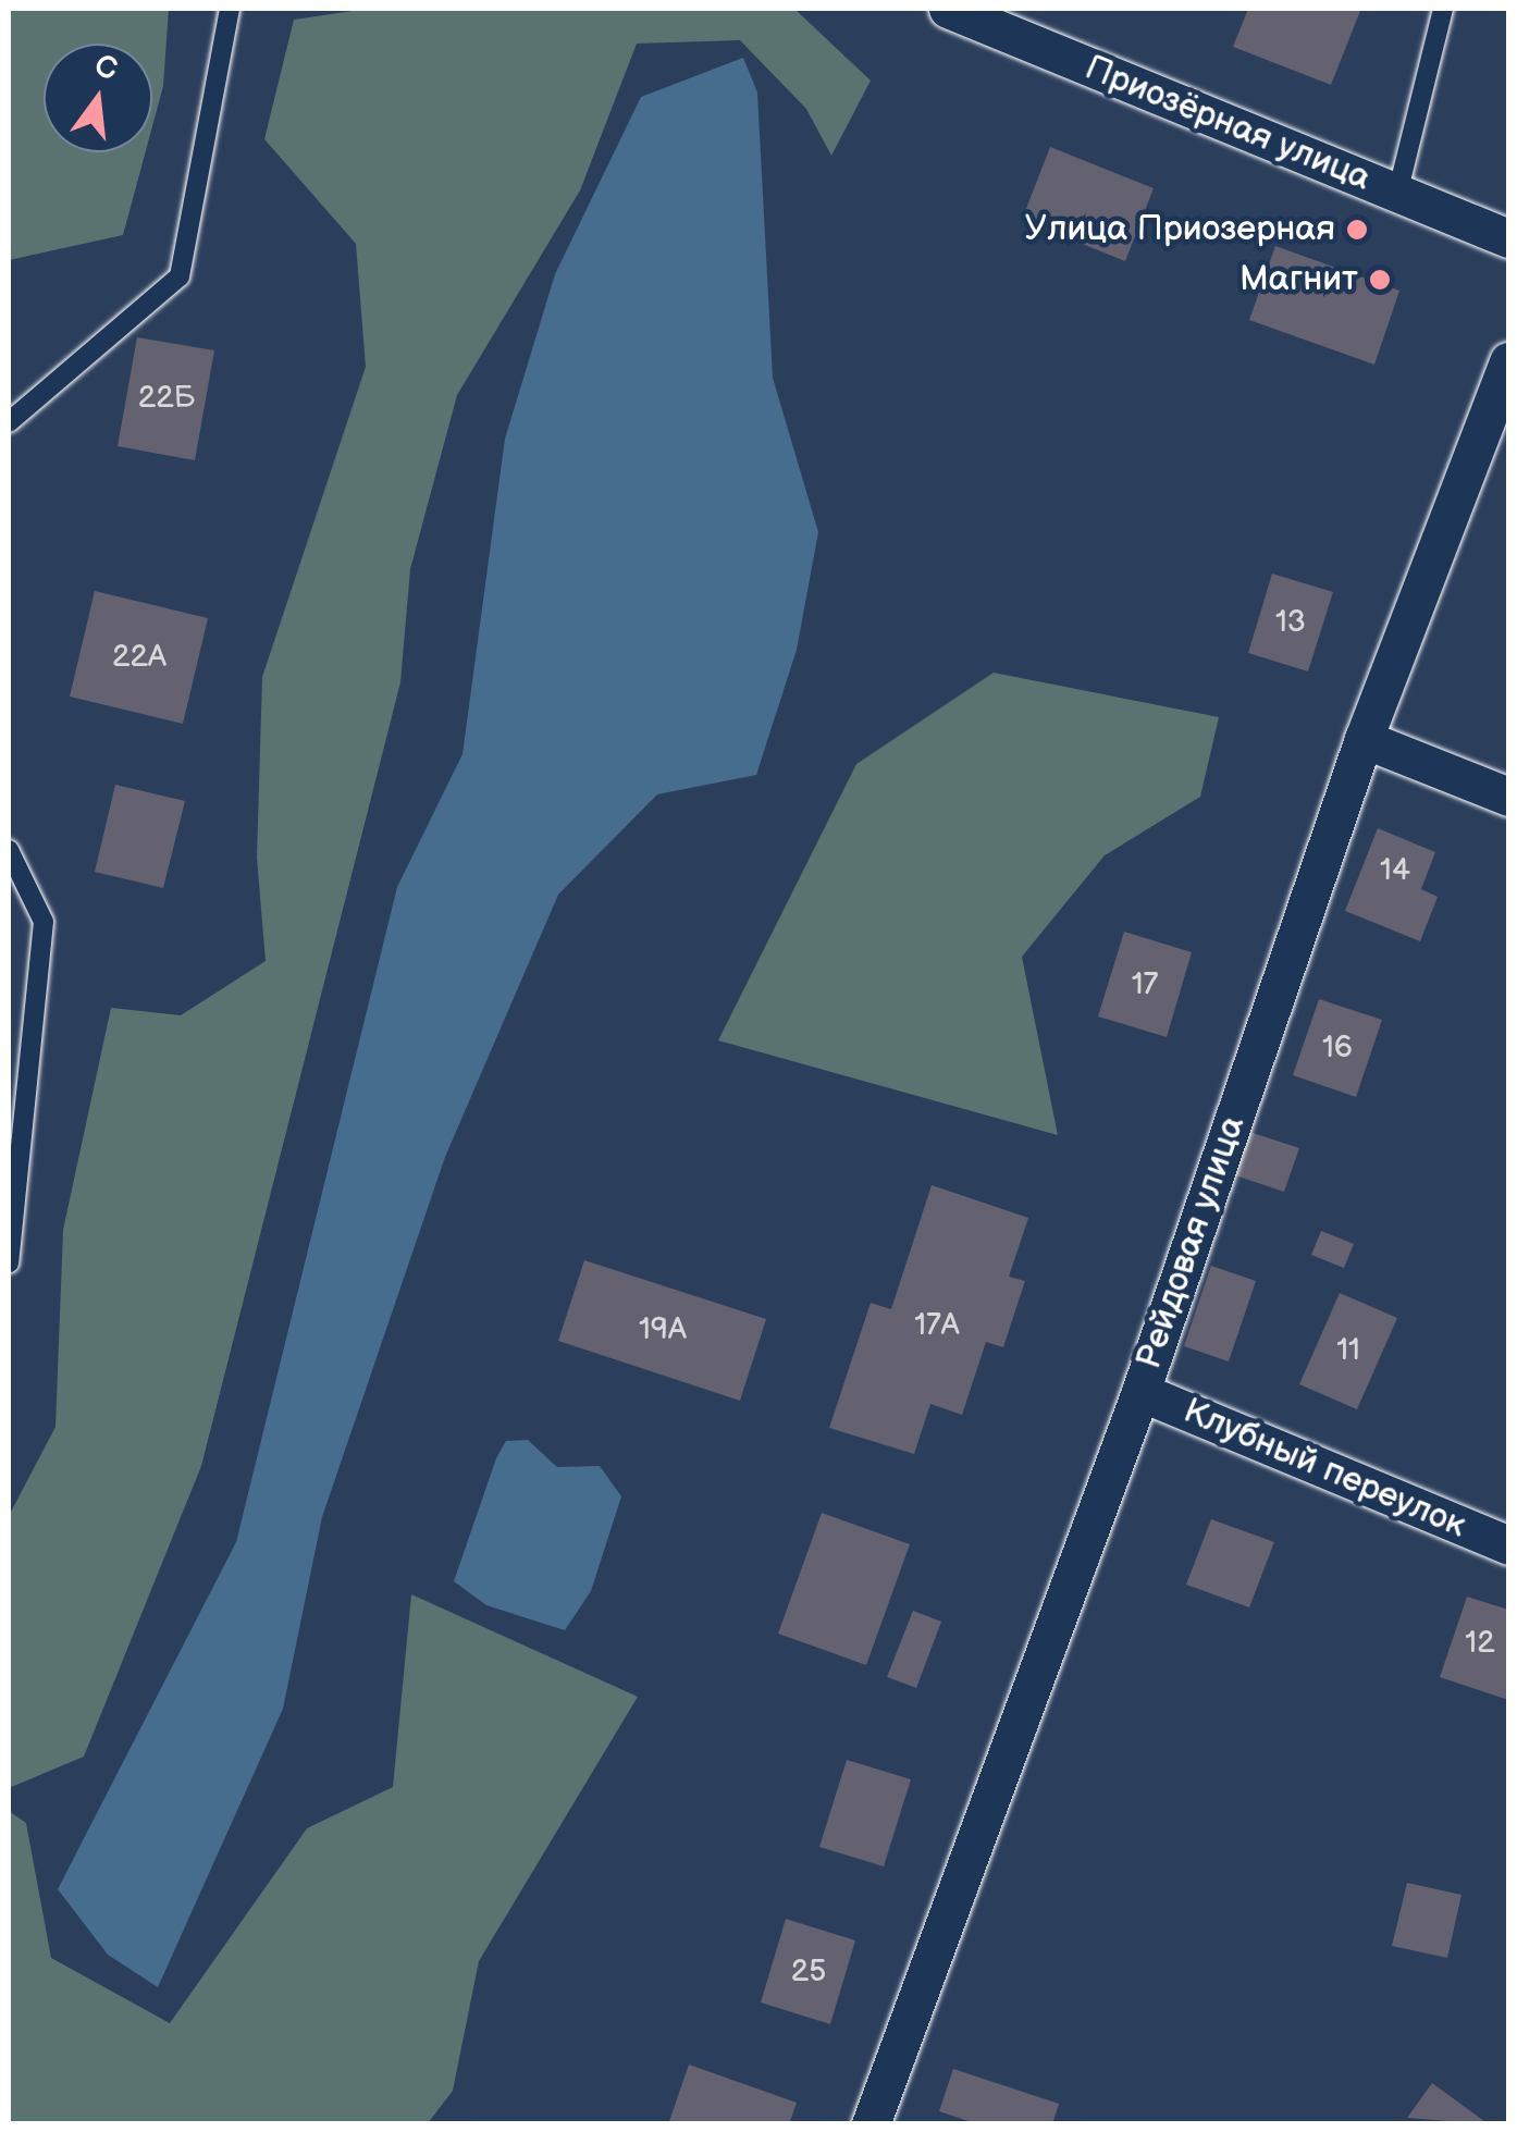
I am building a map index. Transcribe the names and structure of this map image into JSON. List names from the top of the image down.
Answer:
{
  "streets": {
    "street": ["Приозёрная улица", "Рейдовая улица", "Клубный переулок"]
  },
  "crossings": [
    ["Рейдовая улица", "Клубный переулок"]
  ],
  "places": ["Улица Приозерная", "Магнит"],
  "house_numbers": [
    "22Б",
    "13",
    "22А",
    "14",
    "17",
    "16",
    "17А",
    "19А",
    "11",
    "12",
    "25"
  ],
  "north": "top"
}
